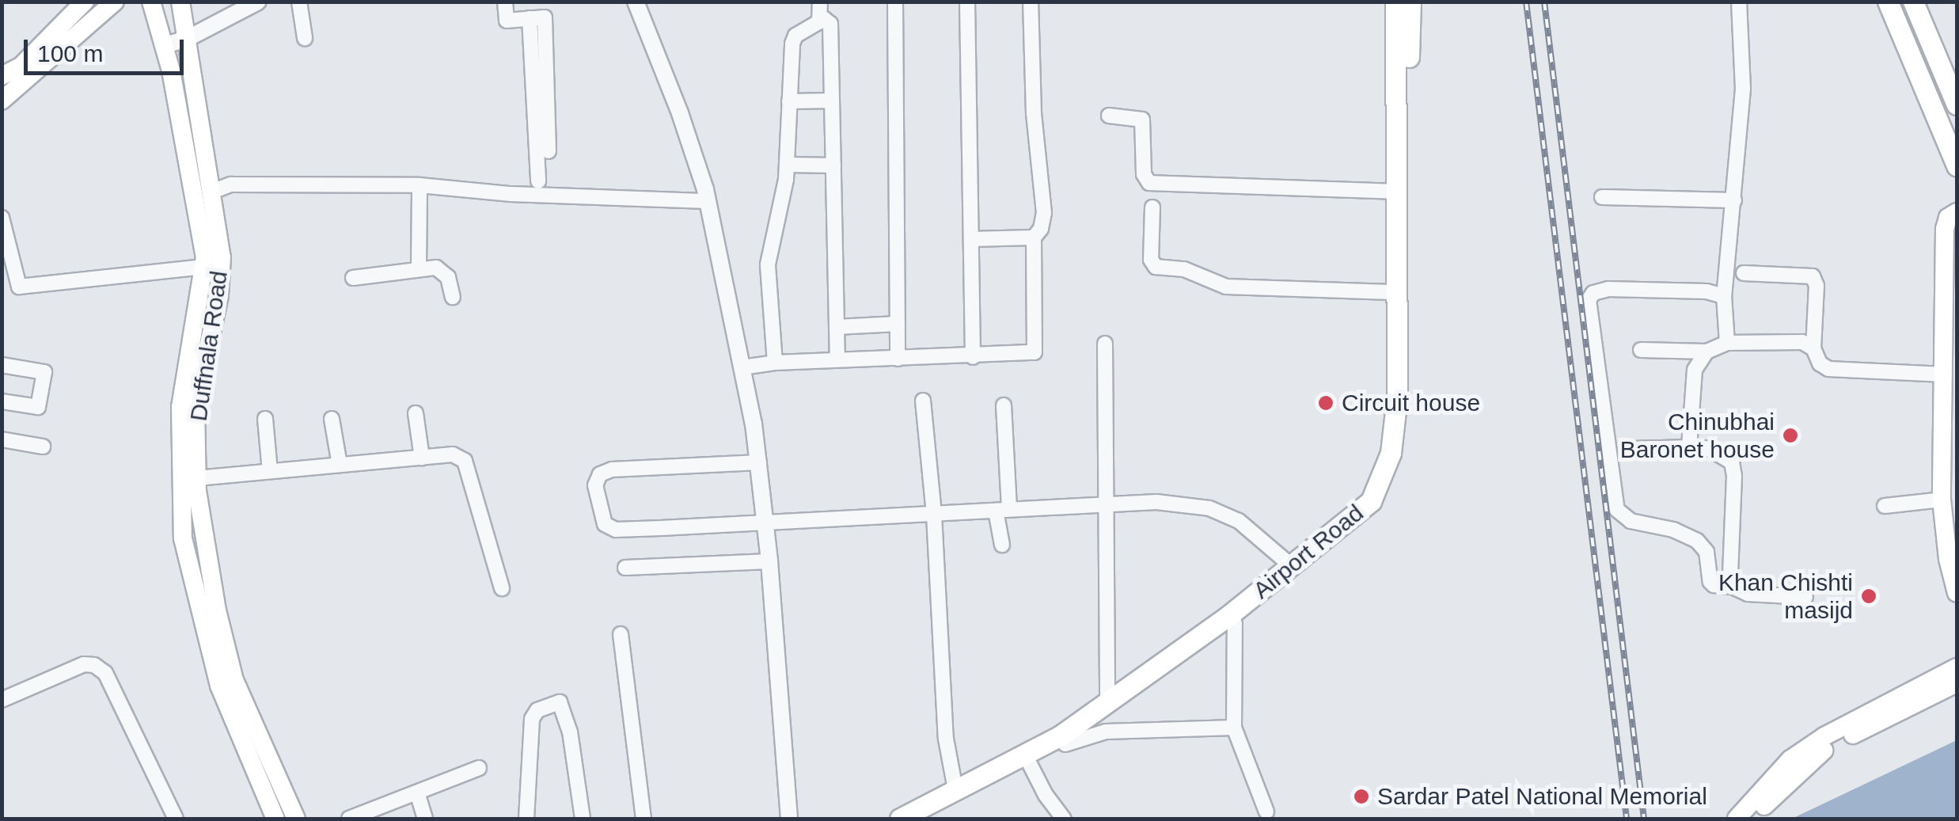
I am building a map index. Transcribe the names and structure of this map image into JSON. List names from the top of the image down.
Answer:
{
  "streets": {
    "main road": ["Duffnala Road", "Airport Road"]
  },
  "places": [
    "Circuit house",
    "Chinubhai Baronet house",
    "Khan Chishti masijd",
    "Sardar Patel National Memorial"
  ],
  "scale_bar": "100 m"
}
